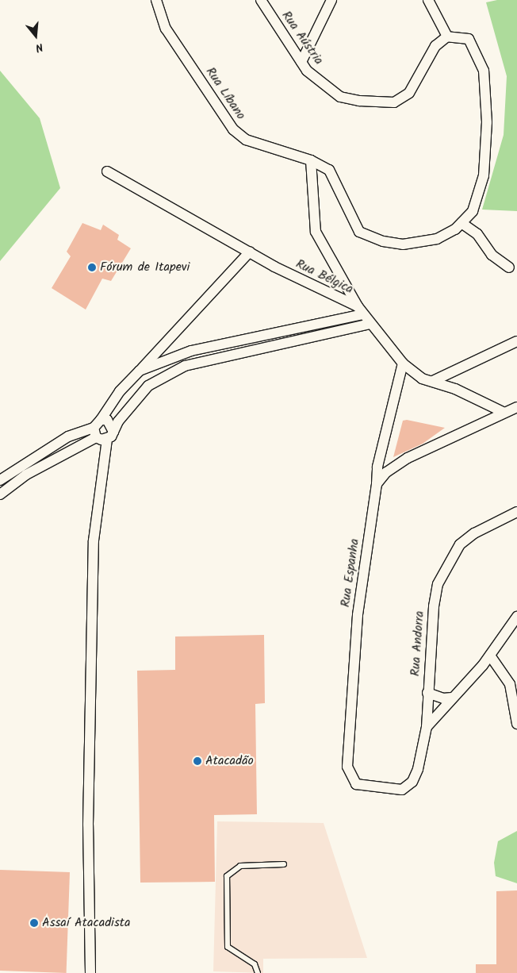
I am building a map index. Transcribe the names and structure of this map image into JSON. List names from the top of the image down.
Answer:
{
  "streets": {
    "street": [
      "Rua Aústria",
      "Rua Líbano",
      "Rua Bélgica",
      "Rua Espanha",
      "Rua Andorra"
    ]
  },
  "crossings": [
    ["Rua Aústria", "Rua Líbano"],
    ["Rua Espanha", "Rua Andorra"]
  ],
  "places": ["Fórum de Itapevi", "Atacadão", "Assaí Atacadista"],
  "north": "bottom"
}
